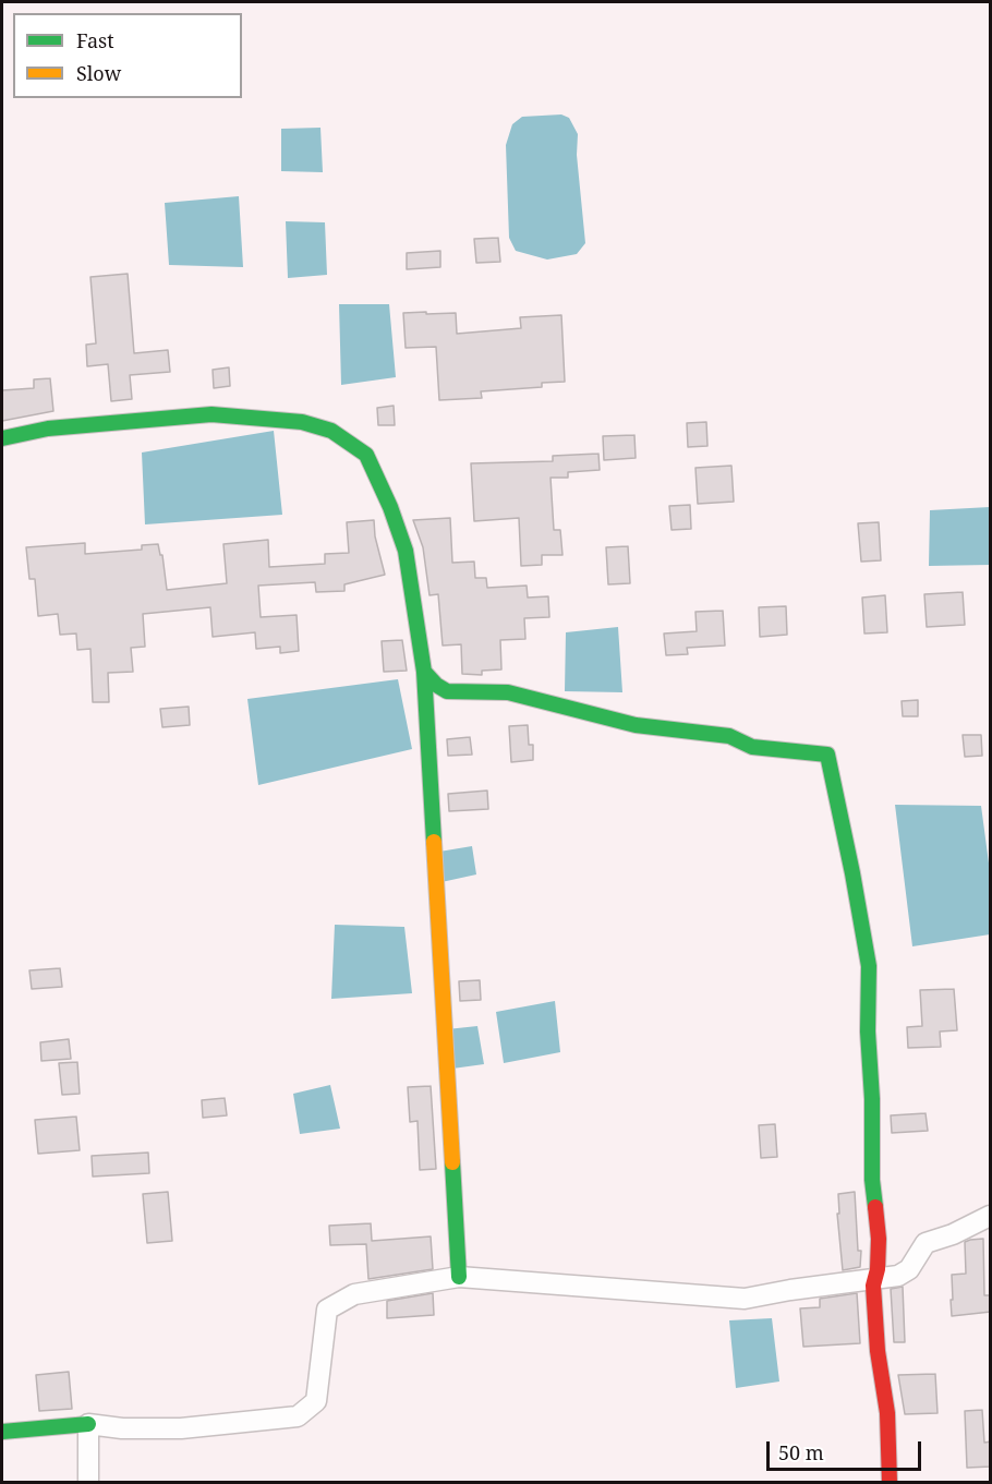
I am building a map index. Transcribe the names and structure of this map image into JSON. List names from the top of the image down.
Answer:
{
  "legend": ["Fast", "Slow"],
  "scale_bar": "50 m"
}
